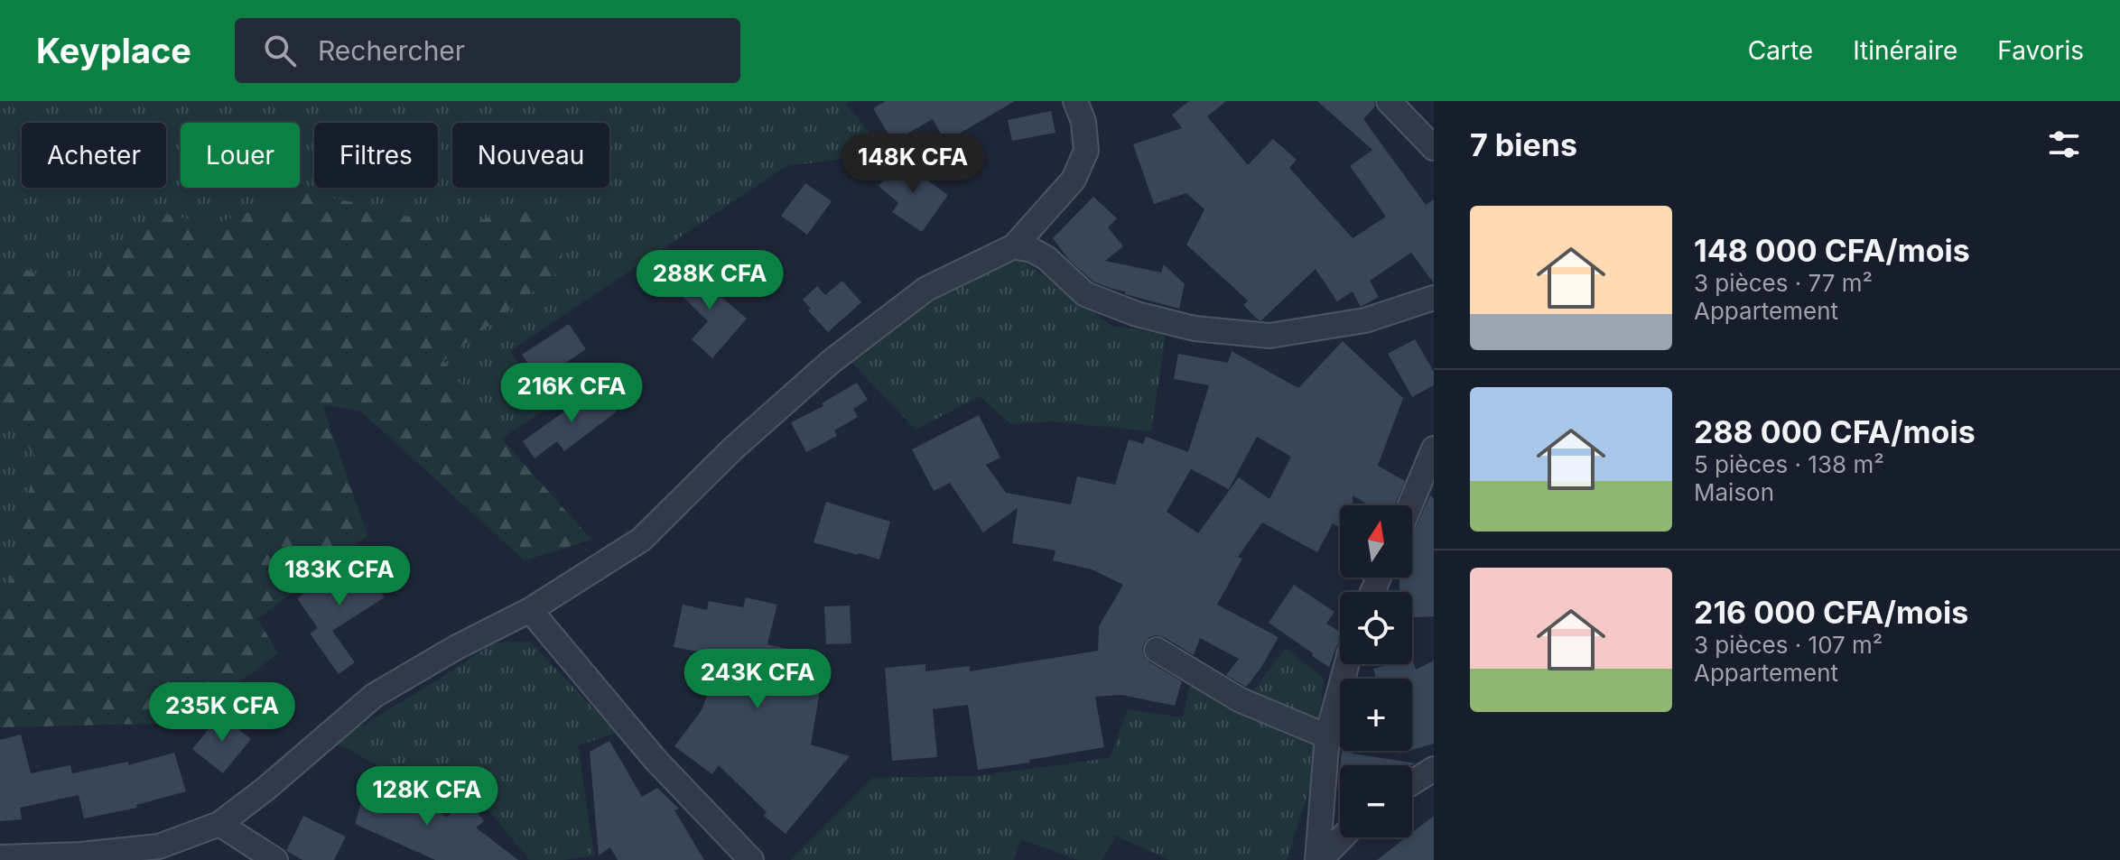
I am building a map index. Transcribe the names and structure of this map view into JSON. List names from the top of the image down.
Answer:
{
  "north": "top",
  "page": {
    "header": "Keyplace",
    "search": "Rechercher",
    "nav": ["Carte", "Itinéraire", "Favoris"],
    "heading": "7 biens",
    "chip": [
      "Acheter",
      "Louer",
      "Filtres",
      "Nouveau"
    ],
    "price": [
      "148K CFA",
      "288K CFA",
      "216K CFA",
      "183K CFA",
      "243K CFA",
      "235K CFA",
      "128K CFA"
    ],
    "list": [
      {
        "name": "148 000 CFA/mois",
        "note": "3 pièces · 77 m² · Appartement"
      },
      {
        "name": "288 000 CFA/mois",
        "note": "5 pièces · 138 m² · Maison"
      },
      {
        "name": "216 000 CFA/mois",
        "note": "3 pièces · 107 m² · Appartement"
      }
    ],
    "map_buttons": ["+", "−"]
  }
}
